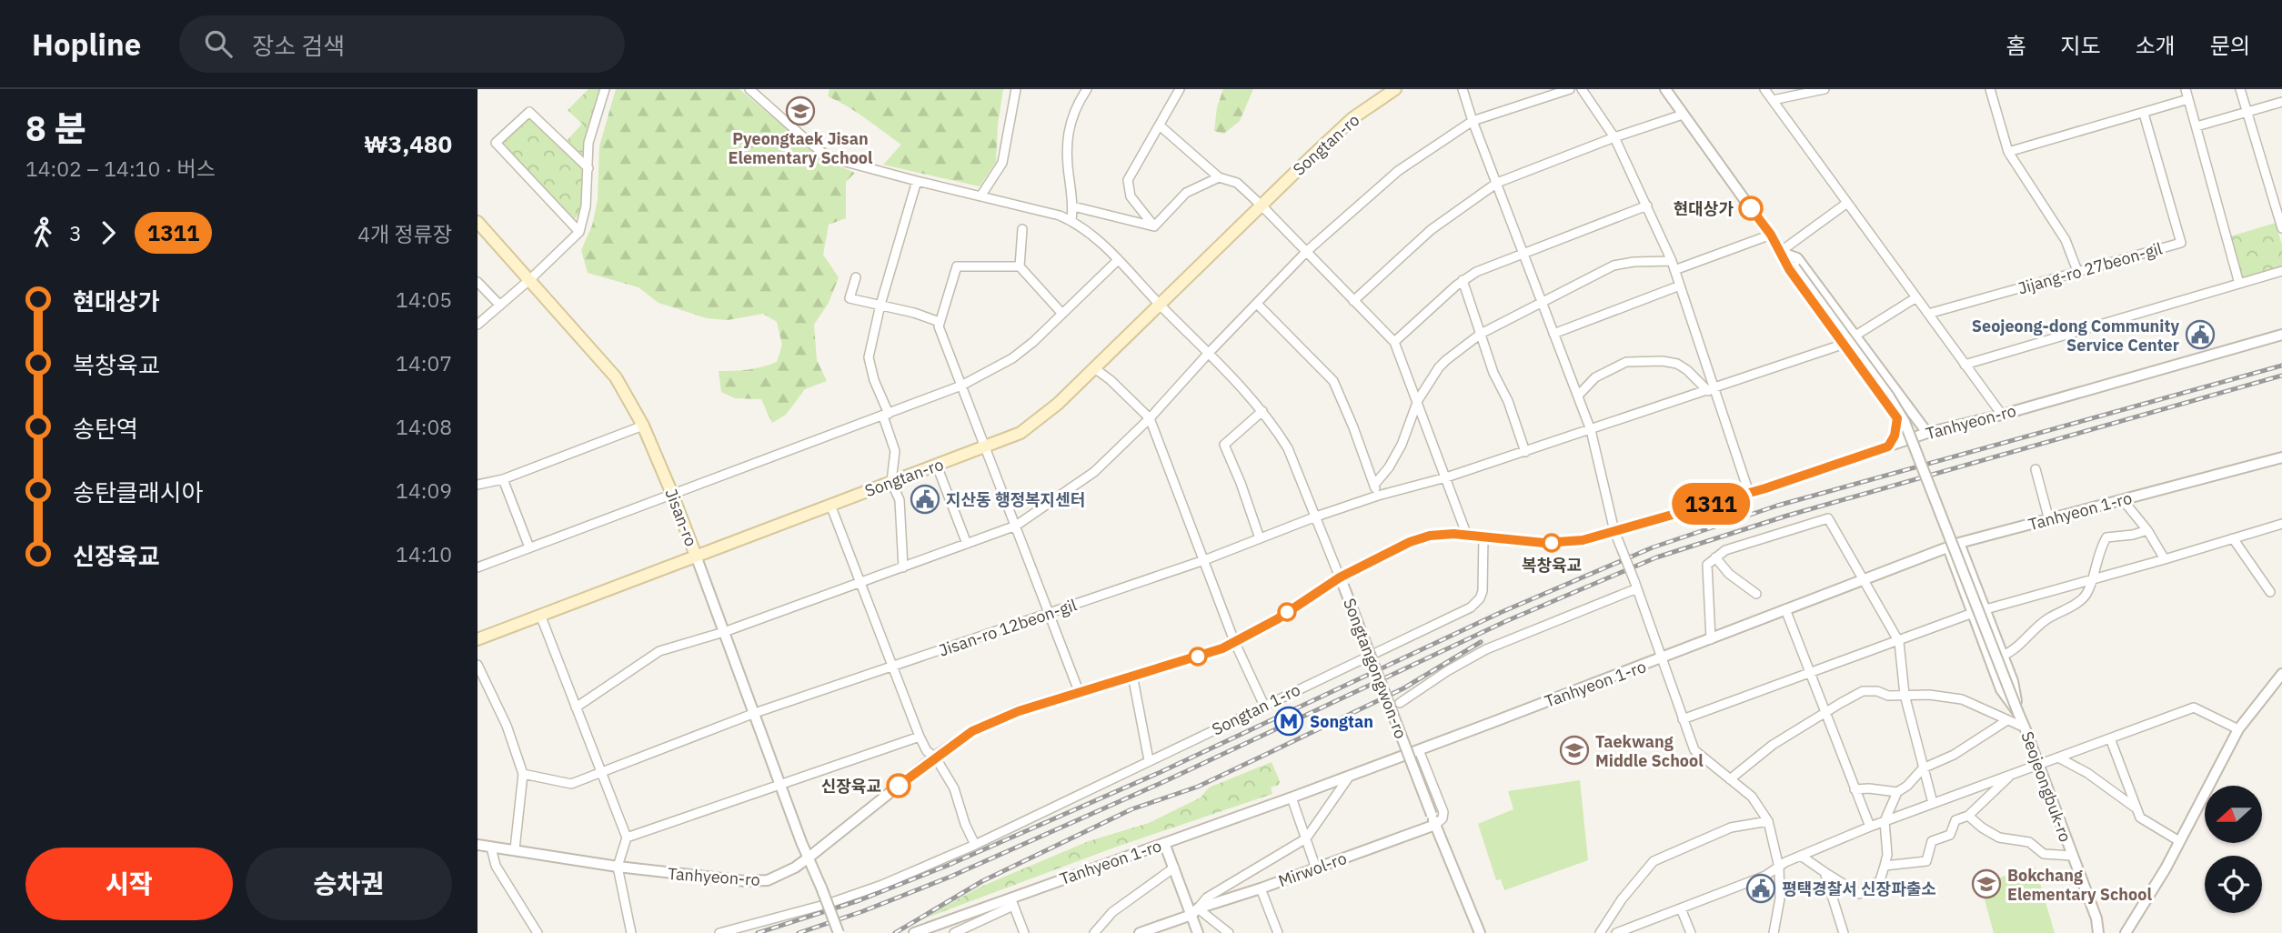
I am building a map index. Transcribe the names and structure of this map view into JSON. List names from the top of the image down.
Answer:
{
  "streets": {
    "main road": ["Songtan-ro", "Jisan-ro"],
    "street": [
      "Jijang-ro 27beon-gil",
      "Tanhyeon-ro",
      "Tanhyeon 1-ro",
      "Jisan-ro 12beon-gil",
      "Songtangongwon-ro",
      "Songtan 1-ro",
      "Seojeongbuk-ro",
      "Mirwol-ro"
    ]
  },
  "crossings": [
    ["Songtan-ro", "Jisan-ro"],
    ["Songtan-ro", "Songtangongwon-ro"],
    ["Tanhyeon-ro", "Jisan-ro"],
    ["Tanhyeon-ro", "Songtangongwon-ro"],
    ["Tanhyeon-ro", "Songtan 1-ro"],
    ["Jisan-ro", "Jisan-ro 12beon-gil"],
    ["Jisan-ro 12beon-gil", "Songtangongwon-ro"],
    ["Songtangongwon-ro", "Mirwol-ro"]
  ],
  "places": {
    "school or university": ["Pyeongtaek Jisan Elementary School", "Taekwang Middle School", "Bokchang Elementary School"],
    "other": ["현대상가", "복창육교", "신장육교"],
    "public building": ["Seojeong-dong Community Service Center", "지산동 행정복지센터", "평택경찰서 신장파출소"],
    "metro station": ["Songtan"]
  },
  "lines": ["bus line 1311"],
  "north": "left",
  "page": {
    "header": "Hopline",
    "search": "장소 검색",
    "nav": [
      "홈",
      "지도",
      "소개",
      "문의"
    ],
    "heading": ["8 분", "14:02 – 14:10 · 버스", "₩3,480"],
    "on_map": "1311",
    "legs": ["3", "1311", "4개 정류장"],
    "list": [
      {
        "name": "현대상가",
        "value": "14:05"
      },
      {
        "name": "복창육교",
        "value": "14:07"
      },
      {
        "name": "송탄역",
        "value": "14:08"
      },
      {
        "name": "송탄클래시아",
        "value": "14:09"
      },
      {
        "name": "신장육교",
        "value": "14:10"
      }
    ],
    "buttons": ["시작", "승차권"]
  }
}
